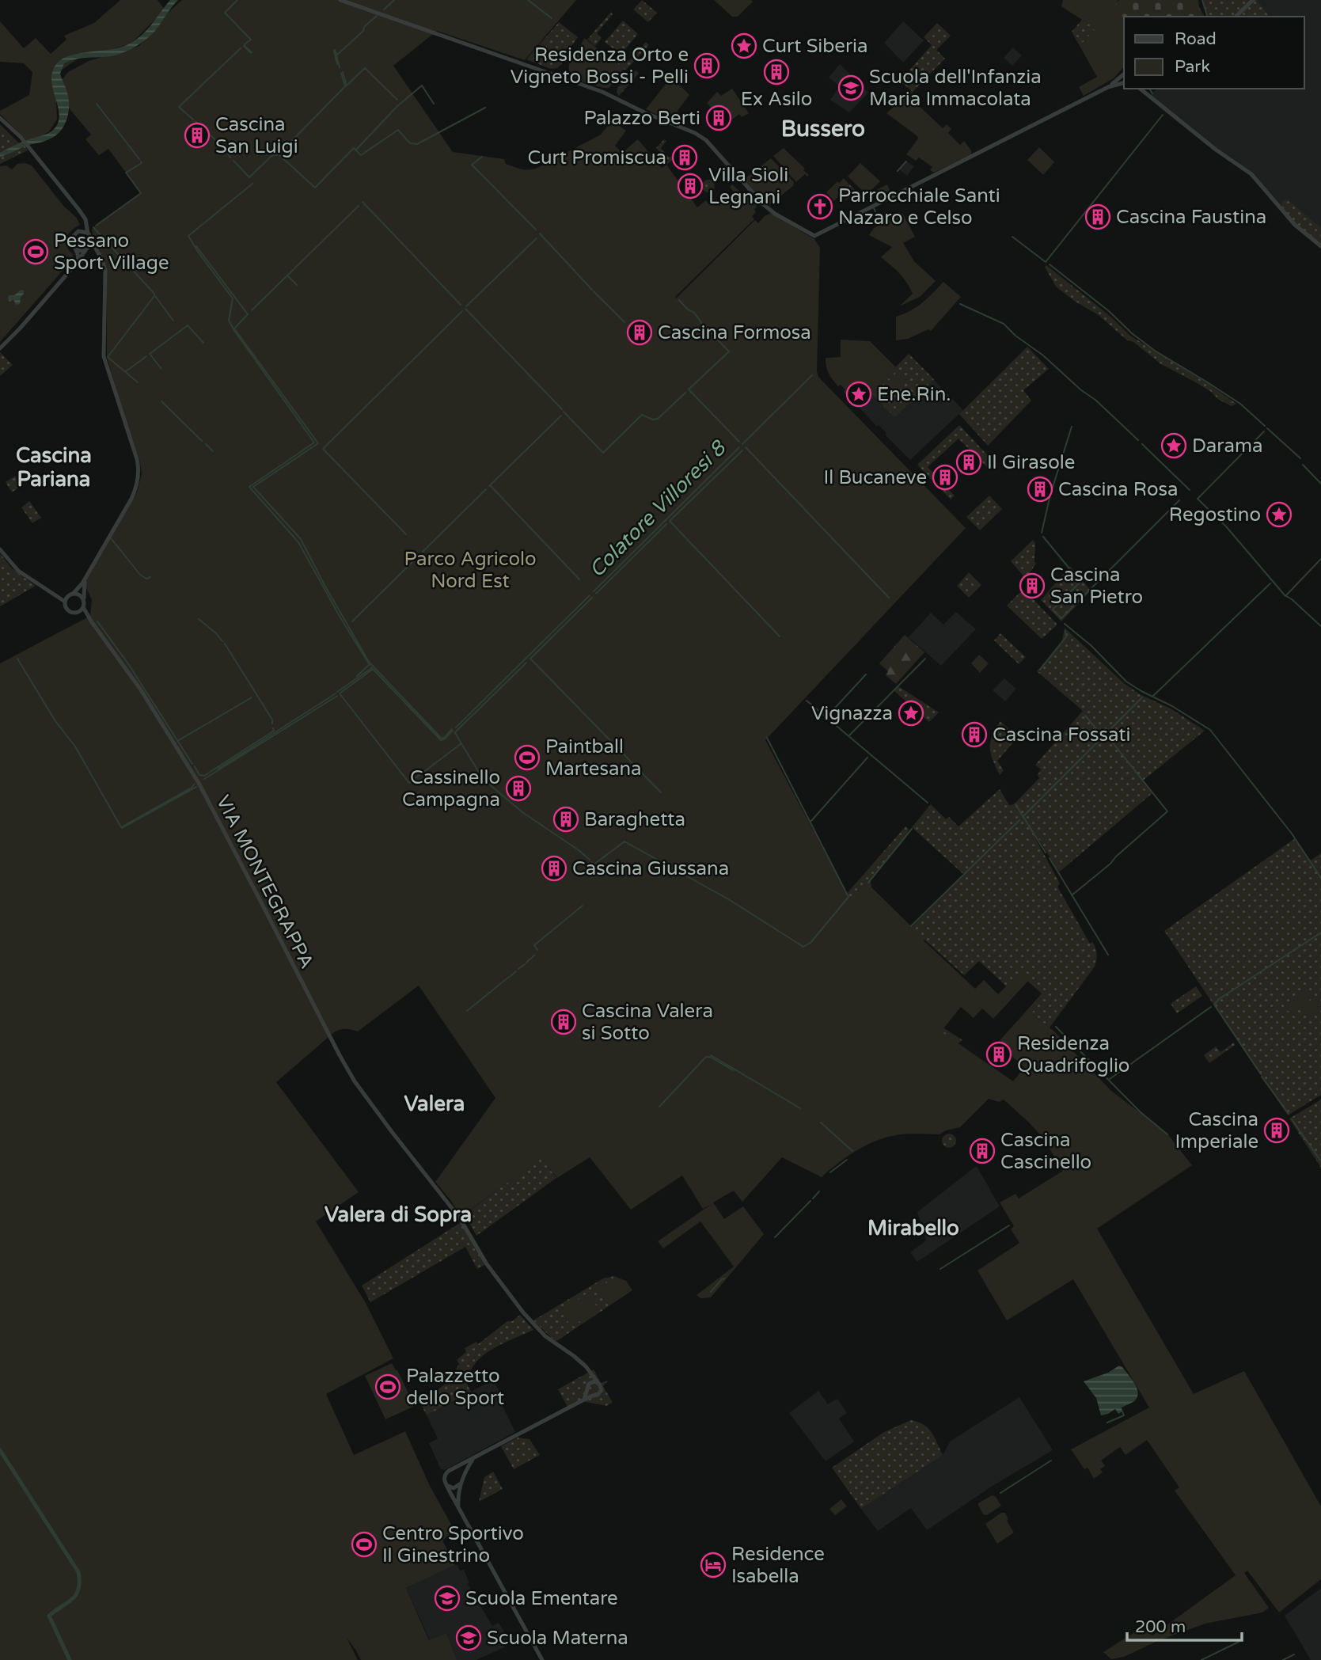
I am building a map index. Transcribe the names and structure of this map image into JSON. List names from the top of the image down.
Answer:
{
  "streets": {
    "street": ["VIA MONTEGRAPPA"]
  },
  "districts": [
    "Bussero",
    "Cascina Pariana",
    "Valera",
    "Valera di Sopra",
    "Mirabello"
  ],
  "water": ["Colatore Villoresi 8"],
  "parks": ["Parco Agricolo Nord Est"],
  "places": {
    "place": [
      "Curt Siberia",
      "Ene.Rin.",
      "Darama",
      "Regostino",
      "Vignazza"
    ],
    "building": [
      "Residenza Orto e Vigneto Bossi - Pelli",
      "Ex Asilo",
      "Palazzo Berti",
      "Cascina San Luigi",
      "Curt Promiscua",
      "Villa Sioli Legnani",
      "Cascina Faustina",
      "Cascina Formosa",
      "Il Girasole",
      "Il Bucaneve",
      "Cascina Rosa",
      "Cascina San Pietro",
      "Cascina Fossati",
      "Cassinello Campagna",
      "Baraghetta",
      "Cascina Giussana",
      "Cascina Valera si Sotto",
      "Residenza Quadrifoglio",
      "Cascina Imperiale",
      "Cascina Cascinello"
    ],
    "school or university": ["Scuola dell'Infanzia Maria Immacolata", "Scuola Ementare", "Scuola Materna"],
    "church": ["Parrocchiale Santi Nazaro e Celso"],
    "sports": [
      "Pessano Sport Village",
      "Paintball Martesana",
      "Palazzetto dello Sport",
      "Centro Sportivo Il Ginestrino"
    ],
    "hotel": ["Residence Isabella"]
  },
  "legend": ["Road", "Park"],
  "scale_bar": "200 m"
}
